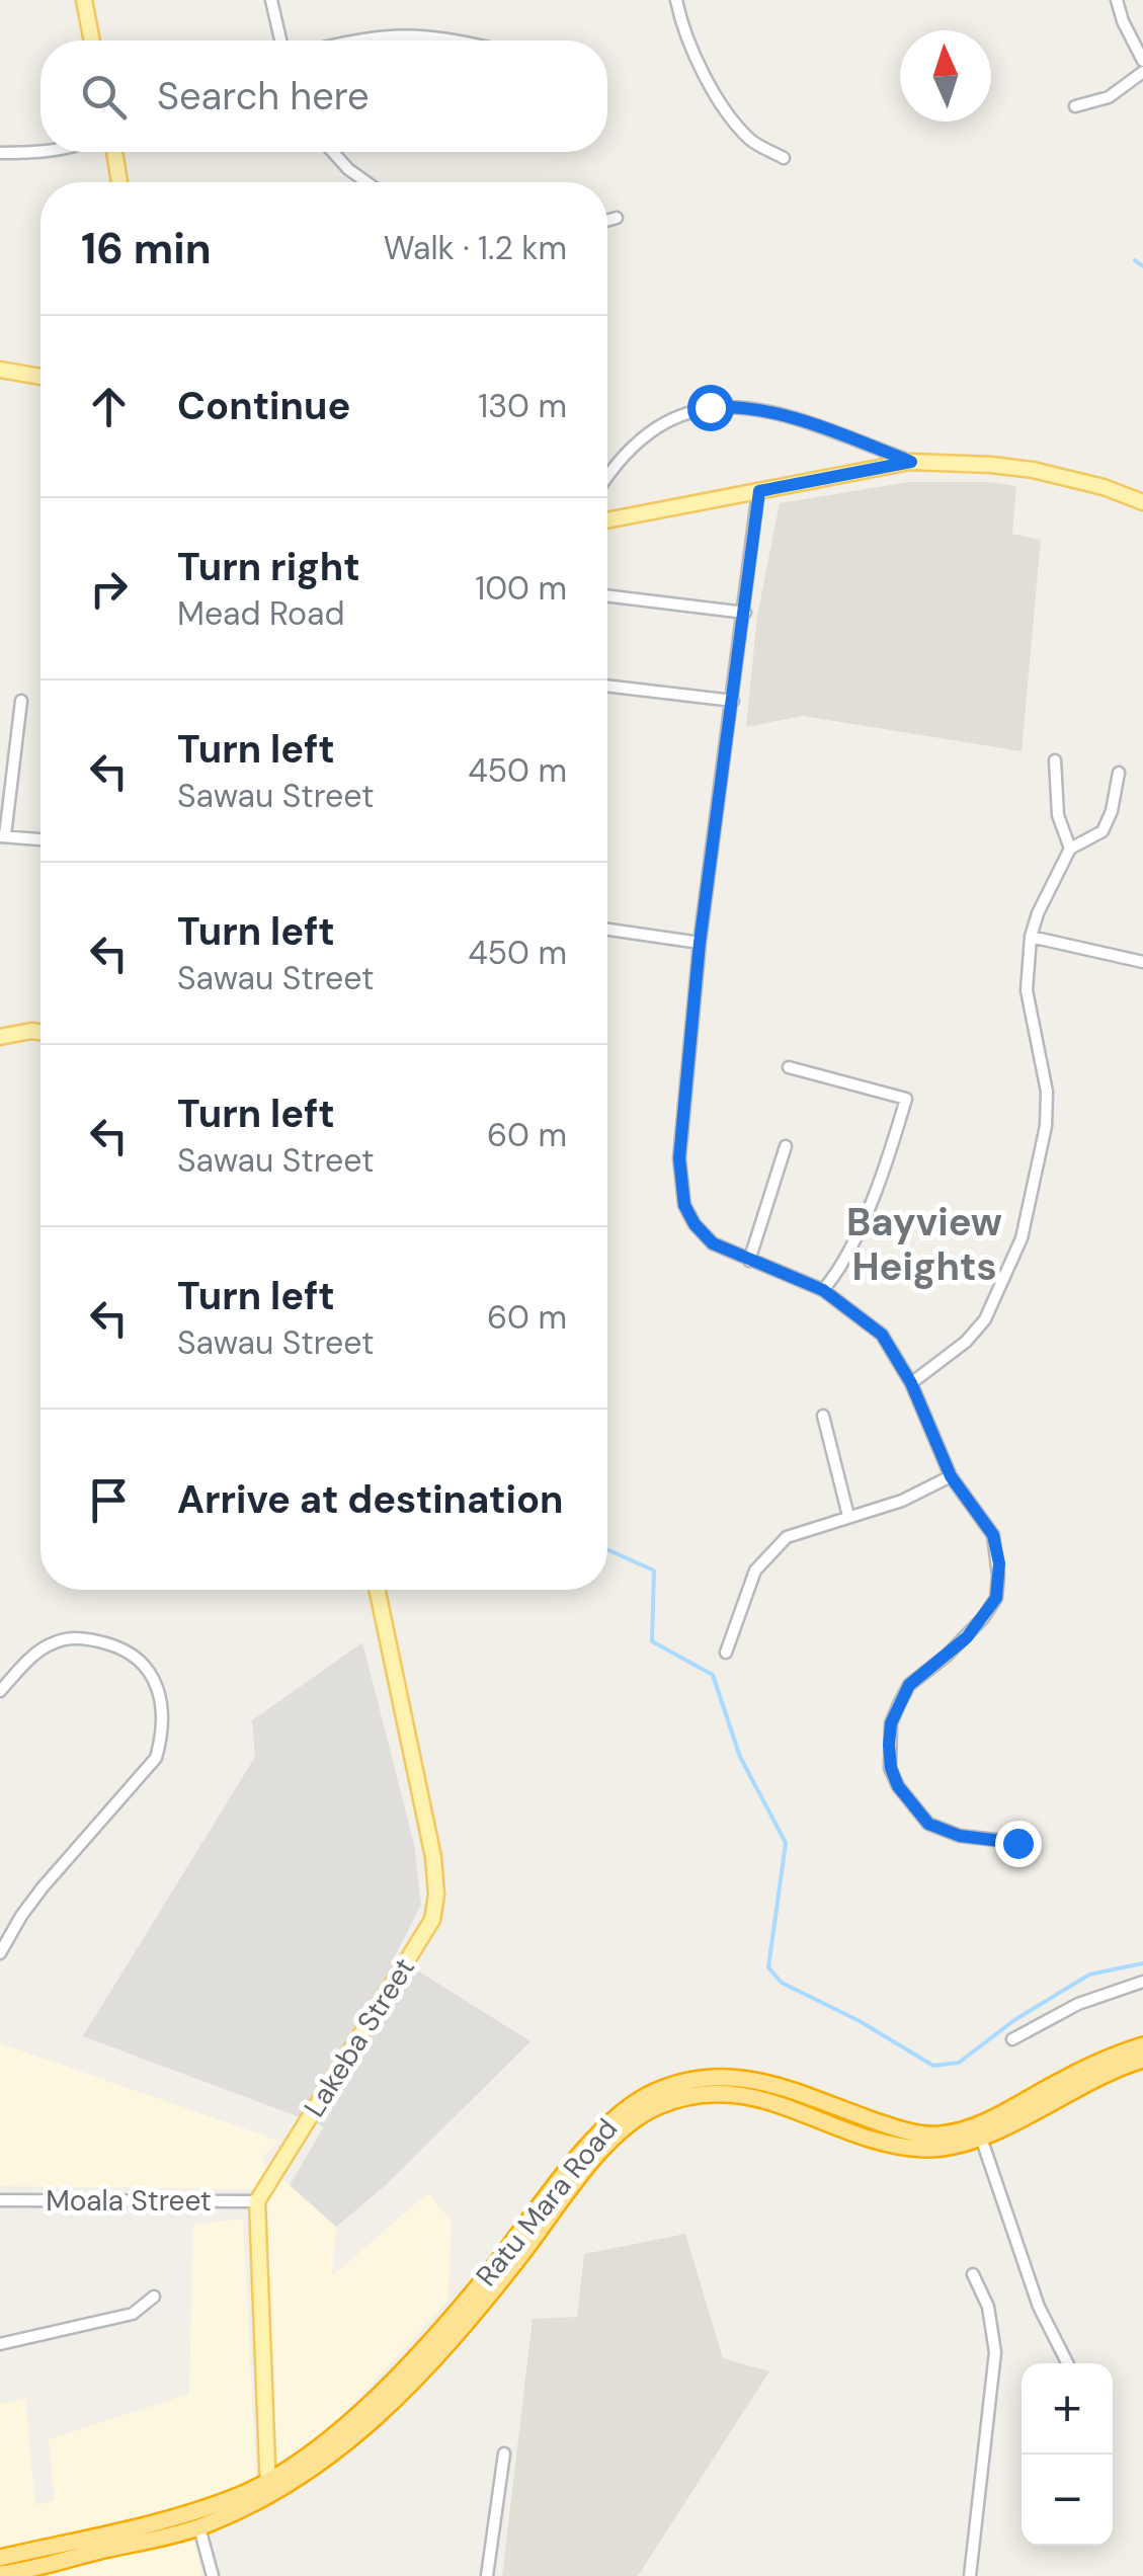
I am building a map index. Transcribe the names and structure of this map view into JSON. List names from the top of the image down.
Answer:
{
  "streets": {
    "highway": ["Ratu Mara Road"],
    "main road": ["Lakeba Street"],
    "street": ["Moala Street"]
  },
  "crossings": [
    ["Lakeba Street", "Moala Street"]
  ],
  "districts": ["Bayview Heights"],
  "north": "top",
  "page": {
    "search": "Search here",
    "heading": ["16 min", "Walk · 1.2 km"],
    "list": [
      ["Continue", "130 m"],
      ["Turn right", "Mead Road", "100 m"],
      ["Turn left", "Sawau Street", "450 m"],
      ["Turn left", "Sawau Street", "450 m"],
      ["Turn left", "Sawau Street", "60 m"],
      ["Turn left", "Sawau Street", "60 m"],
      "Arrive at destination"
    ],
    "map_buttons": ["+", "−"]
  }
}
